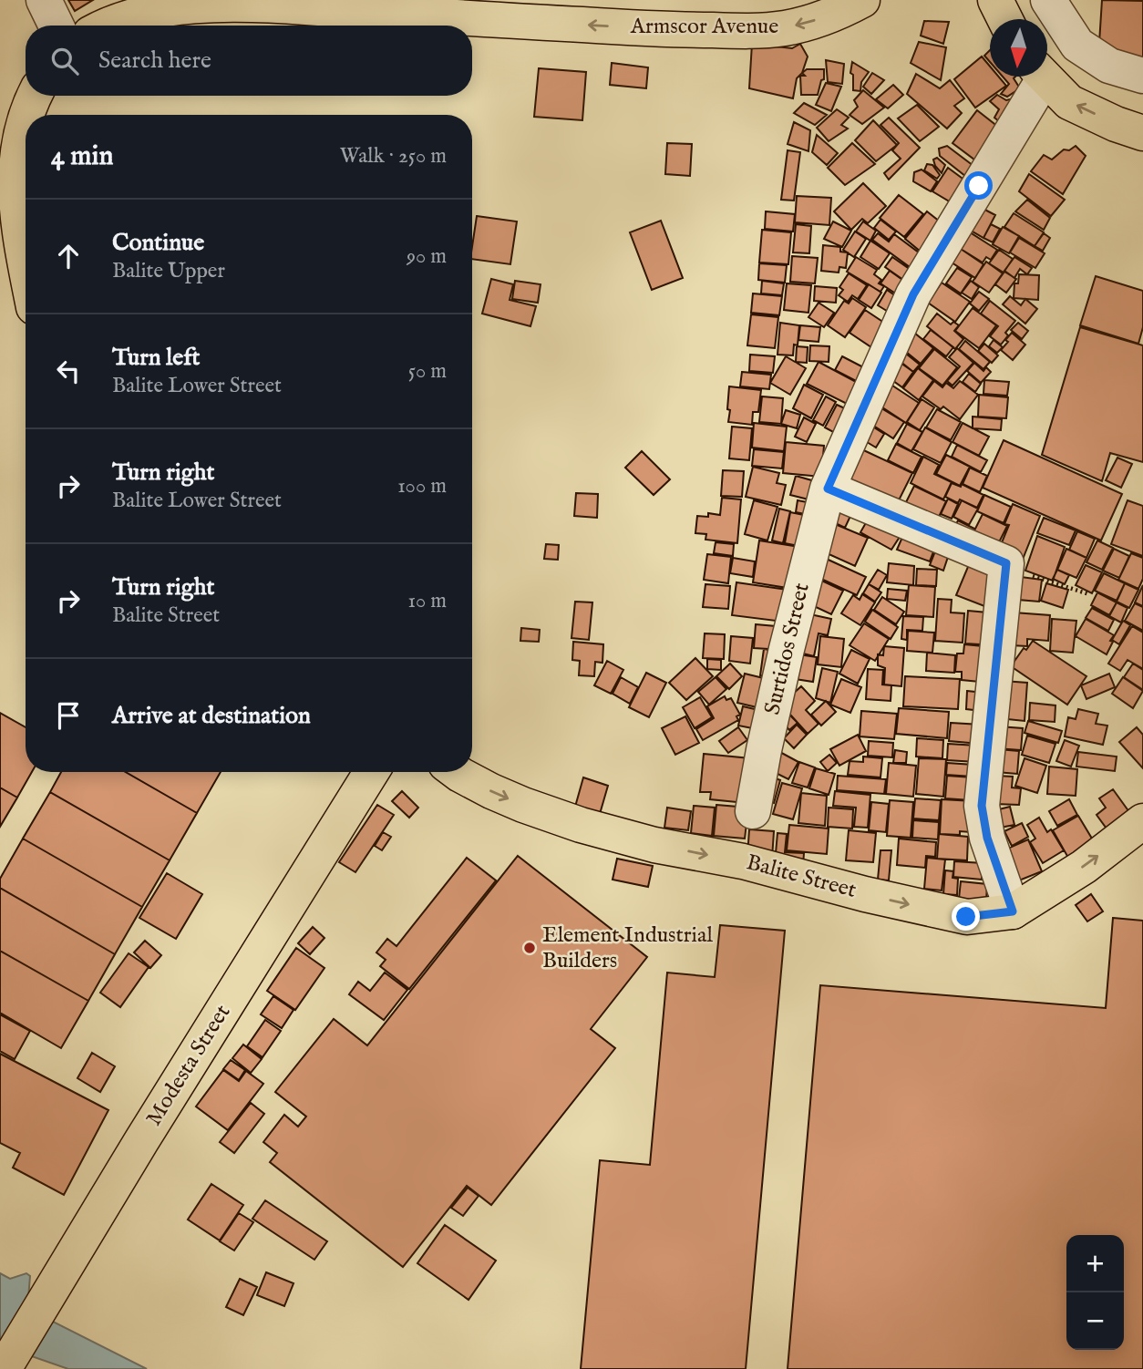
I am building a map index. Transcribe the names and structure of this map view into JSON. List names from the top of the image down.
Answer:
{
  "streets": {
    "main road": ["Armscor Avenue", "Balite Street", "Modesta Street"],
    "street": ["Surtidos Street"]
  },
  "one_way": ["Armscor Avenue", "Balite Street"],
  "places": ["Element Industrial Builders"],
  "north": "bottom",
  "page": {
    "search": "Search here",
    "heading": ["4 min", "Walk · 250 m"],
    "list": [
      ["Continue", "Balite Upper", "90 m"],
      ["Turn left", "Balite Lower Street", "50 m"],
      ["Turn right", "Balite Lower Street", "100 m"],
      ["Turn right", "Balite Street", "10 m"],
      "Arrive at destination"
    ],
    "map_buttons": ["+", "−"]
  }
}
